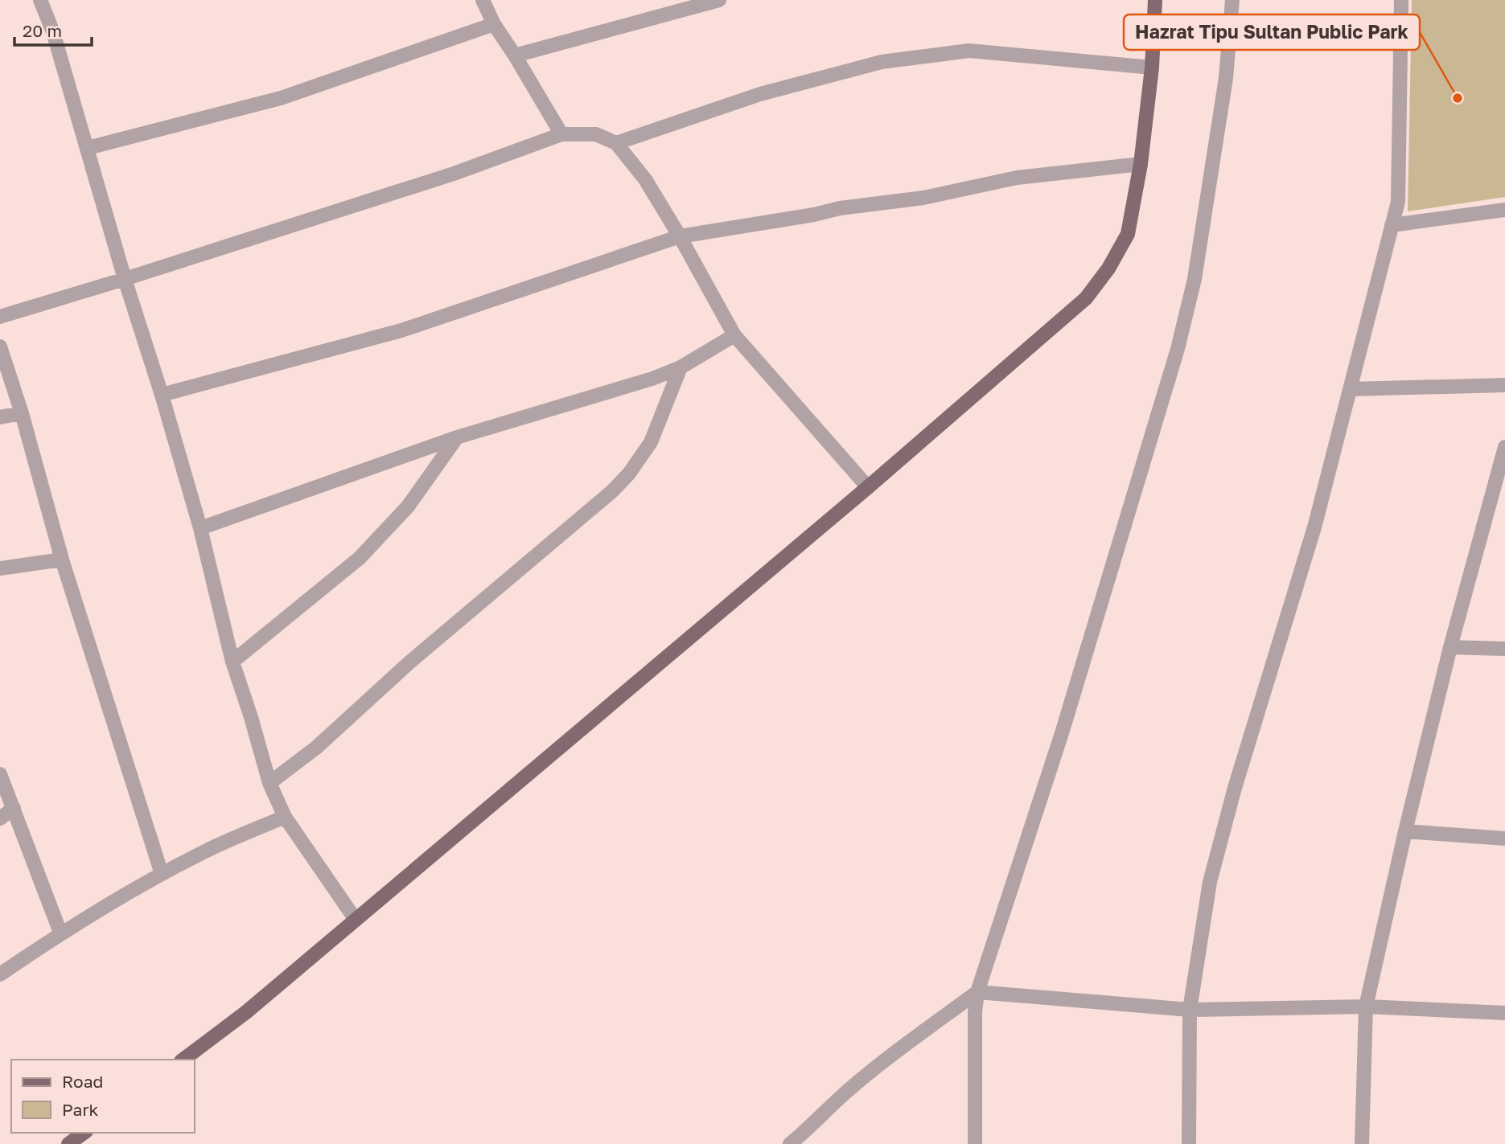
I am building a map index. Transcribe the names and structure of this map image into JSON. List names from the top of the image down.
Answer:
{
  "places": ["Hazrat Tipu Sultan Public Park"],
  "legend": ["Road", "Park"],
  "scale_bar": "20 m"
}
